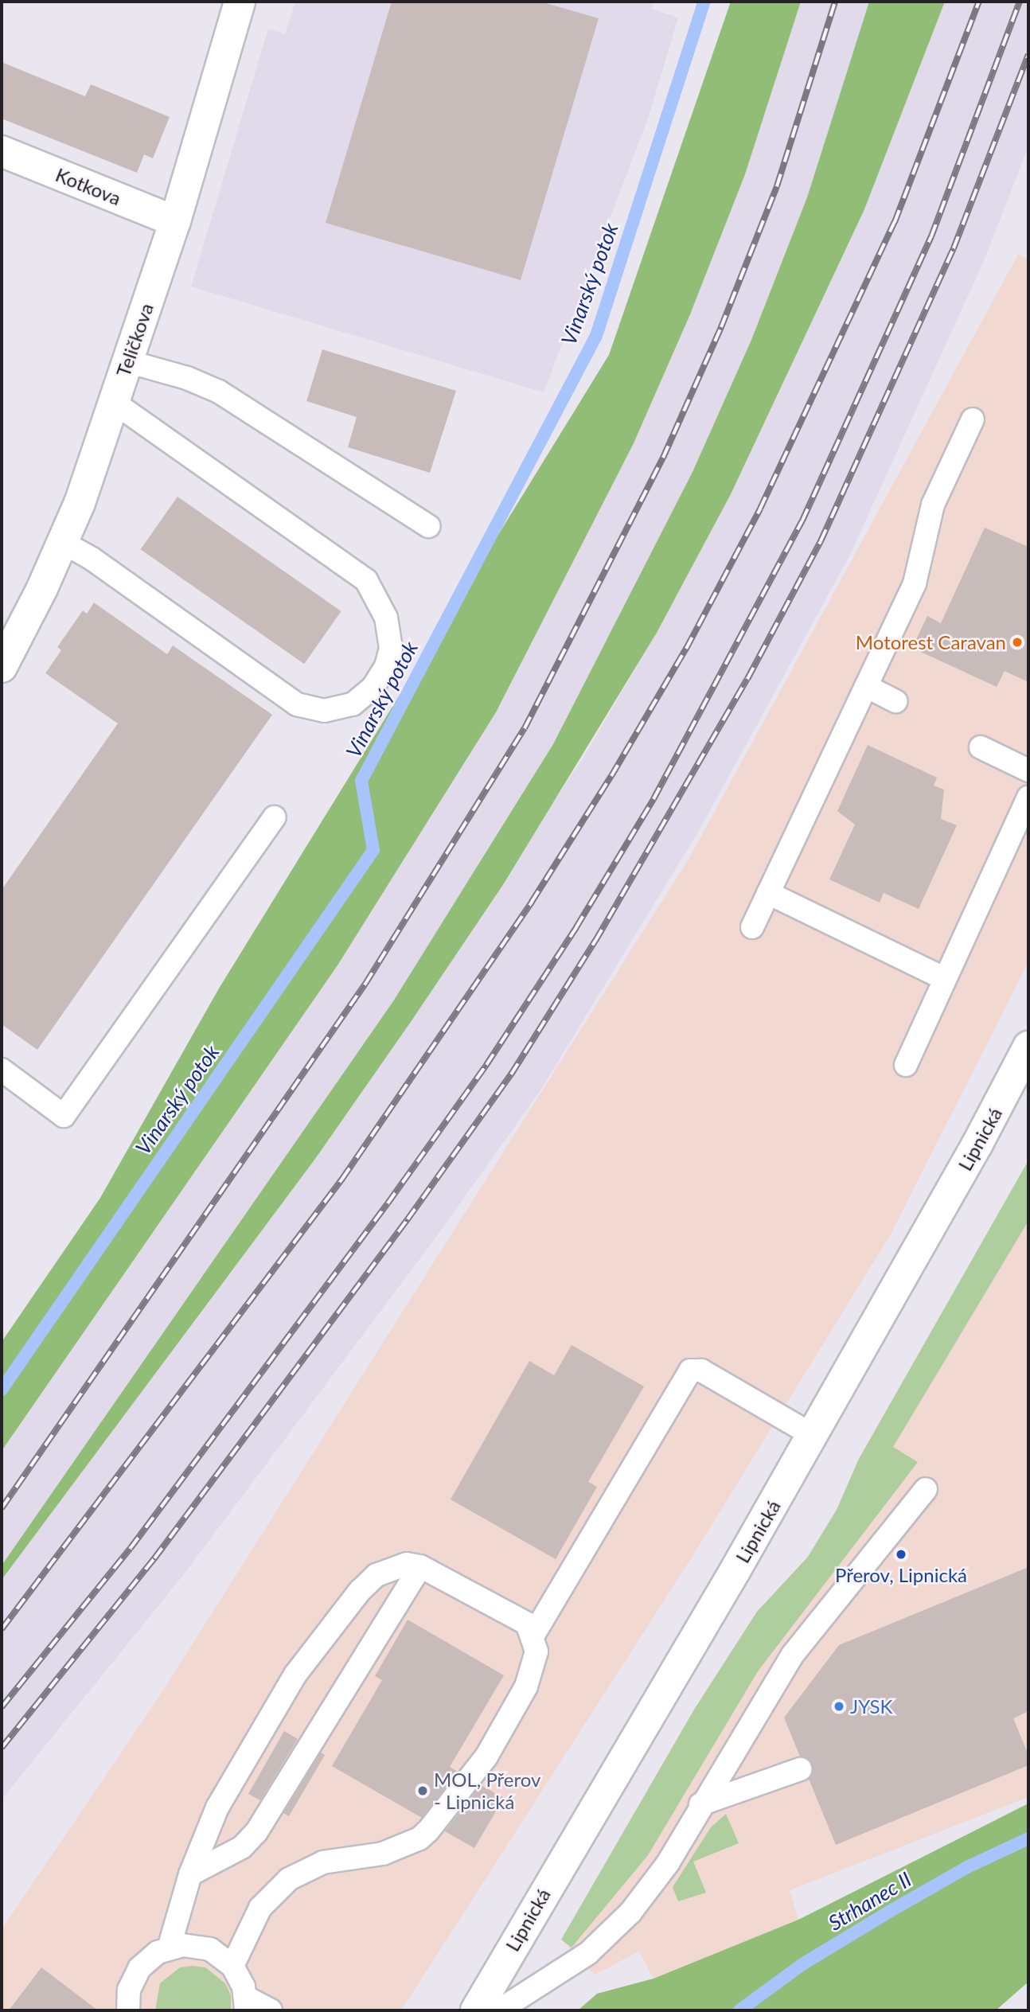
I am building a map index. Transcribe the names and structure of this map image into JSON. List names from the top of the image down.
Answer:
{
  "streets": {
    "main road": ["Kotkova", "Teličkova", "Lipnická"]
  },
  "crossings": [
    ["Kotkova", "Teličkova"]
  ],
  "water": ["Vinarský potok", "Strhanec II"],
  "places": [
    "Motorest Caravan",
    "Přerov, Lipnická",
    "JYSK",
    "MOL, Přerov - Lipnická"
  ]
}
